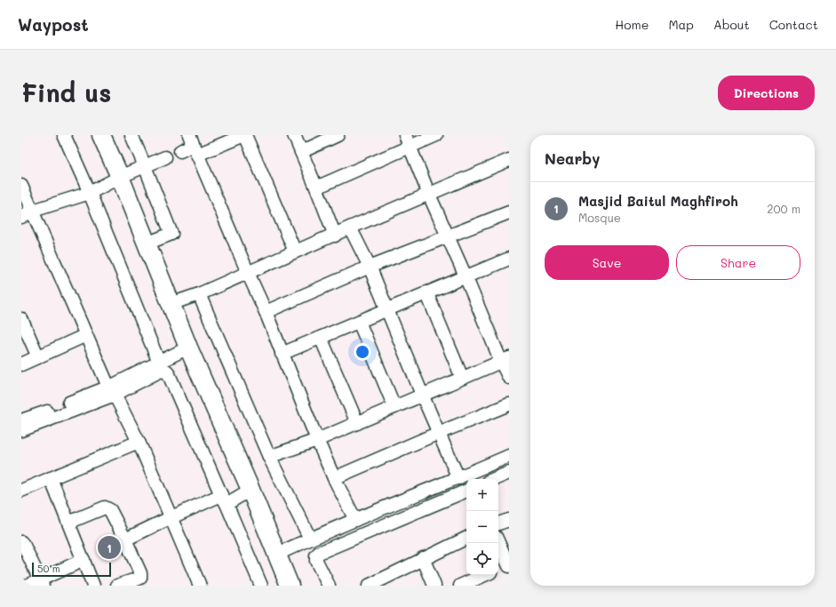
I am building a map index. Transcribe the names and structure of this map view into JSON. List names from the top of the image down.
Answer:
{
  "scale_bar": "50 m",
  "page": {
    "header": "Waypost",
    "nav": [
      "Home",
      "Map",
      "About",
      "Contact"
    ],
    "buttons": [
      "Directions",
      ["Save", "Share"]
    ],
    "title": "Find us",
    "heading": "Nearby",
    "list": [
      {
        "mark": "1",
        "name": "Masjid Baitul Maghfiroh",
        "note": "Mosque",
        "value": "200 m"
      }
    ],
    "map_buttons": ["+", "−"],
    "pins": "1",
    "scale": "50 m"
  }
}
